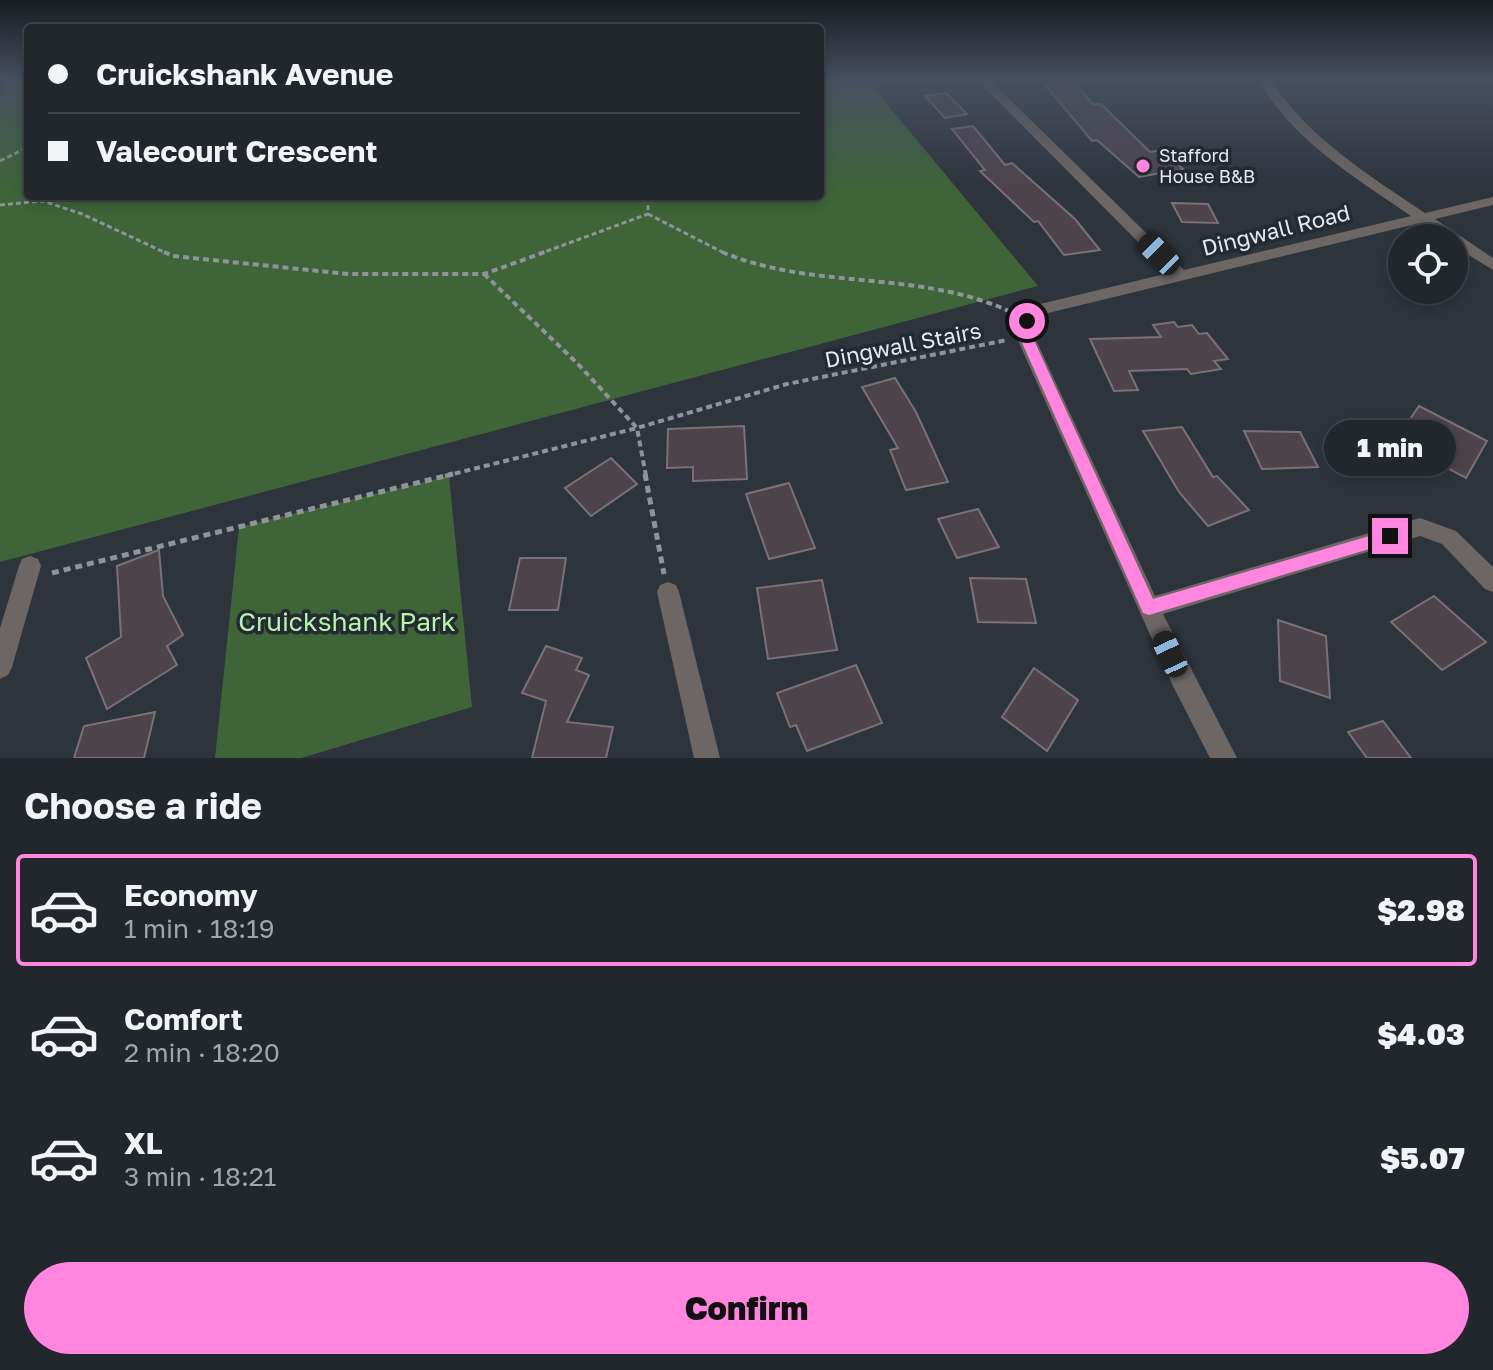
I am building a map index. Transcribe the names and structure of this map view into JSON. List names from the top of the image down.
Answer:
{
  "streets": {
    "street": ["Dingwall Road"],
    "path": ["Dingwall Stairs"]
  },
  "crossings": [
    ["Dingwall Road", "Dingwall Stairs"]
  ],
  "parks": ["Cruickshank Park"],
  "places": ["Stafford House B&B"],
  "page": {
    "banner": ["Cruickshank Avenue", "Valecourt Crescent"],
    "bubble": "1 min",
    "heading": "Choose a ride",
    "list": [
      {
        "name": "Economy",
        "note": "1 min · 18:19",
        "value": "$2.98"
      },
      {
        "name": "Comfort",
        "note": "2 min · 18:20",
        "value": "$4.03"
      },
      {
        "name": "XL",
        "note": "3 min · 18:21",
        "value": "$5.07"
      }
    ],
    "buttons": "Confirm"
  }
}
